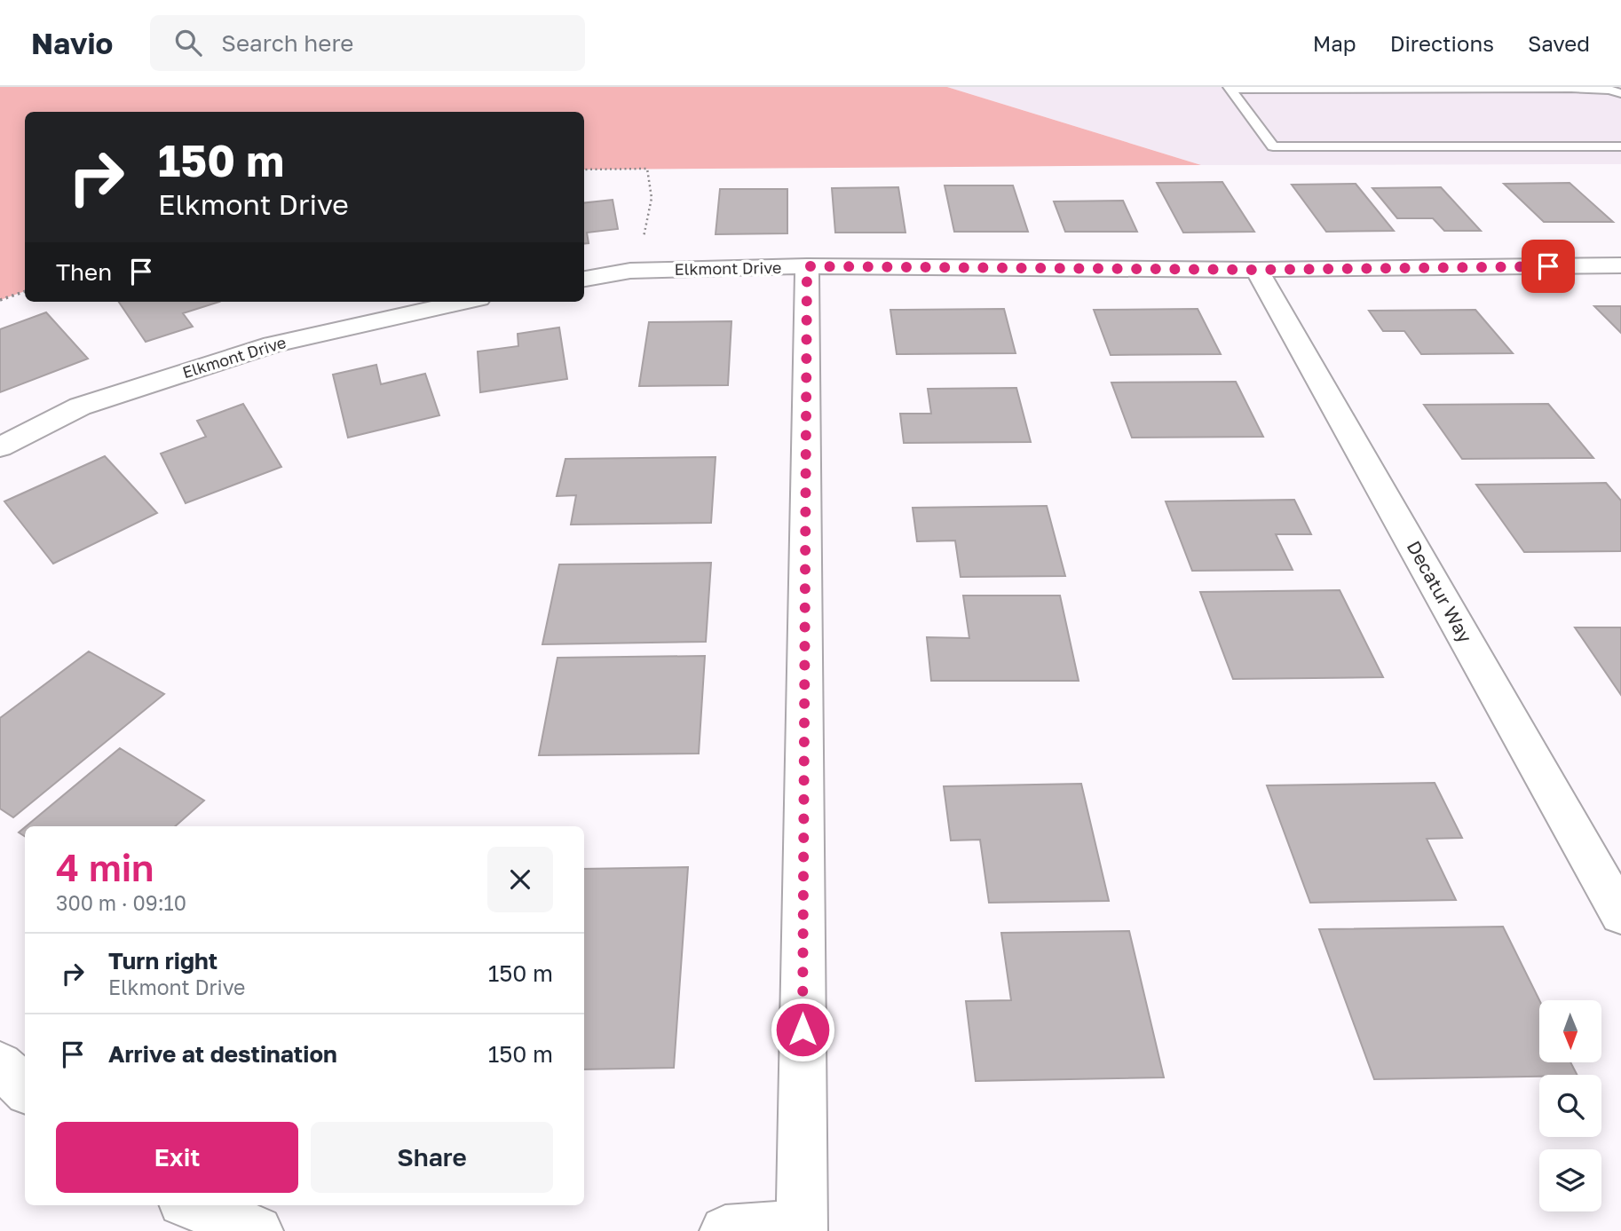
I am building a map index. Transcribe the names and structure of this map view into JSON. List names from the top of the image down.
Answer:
{
  "streets": {
    "street": ["Elkmont Drive", "Decatur Way"]
  },
  "crossings": [
    ["Elkmont Drive", "Decatur Way"]
  ],
  "north": "bottom",
  "page": {
    "header": "Navio",
    "search": "Search here",
    "nav": ["Map", "Directions", "Saved"],
    "turn": ["150 m", "Elkmont Drive"],
    "then": "Then",
    "heading": ["4 min", "300 m · 09:10"],
    "list": [
      {
        "name": "Turn right",
        "note": "Elkmont Drive",
        "value": "150 m"
      },
      {
        "name": "Arrive at destination",
        "value": "150 m"
      }
    ],
    "buttons": ["Exit", "Share"]
  }
}
